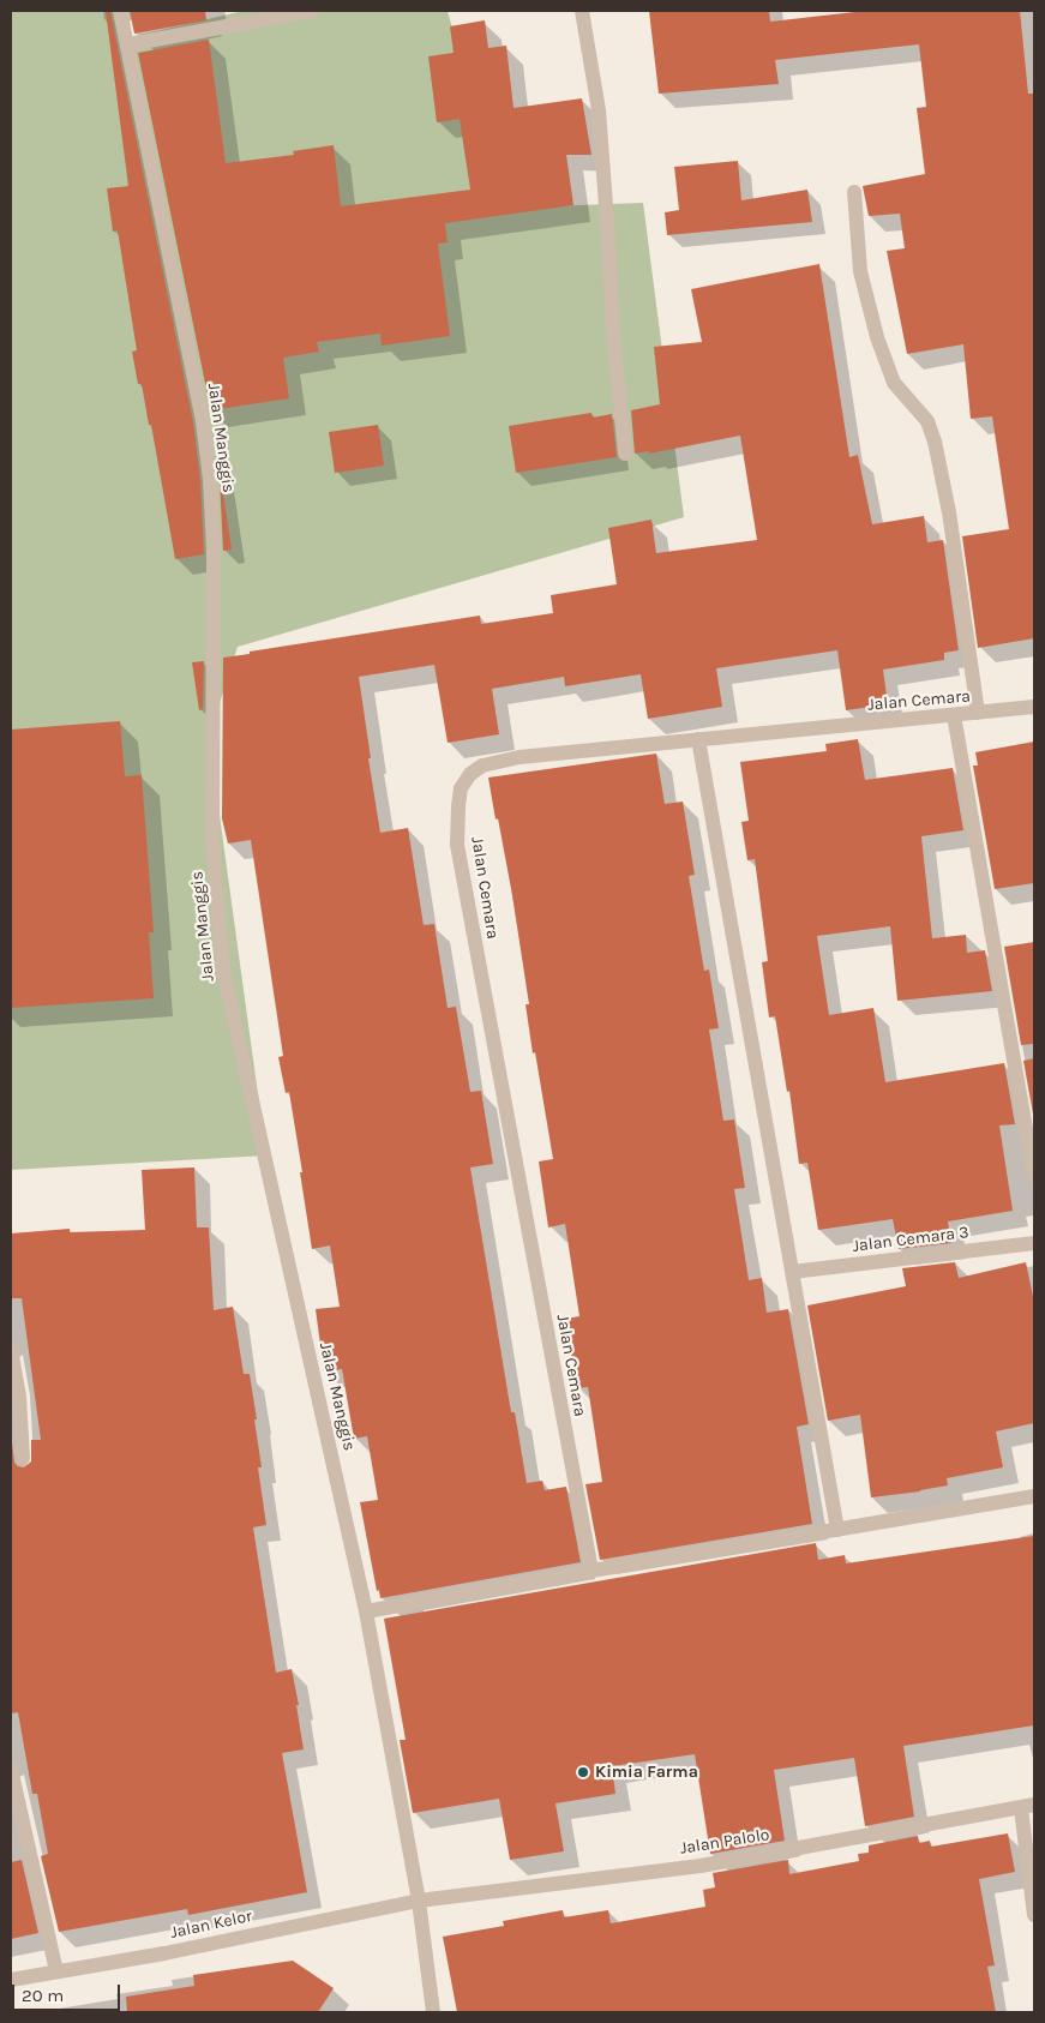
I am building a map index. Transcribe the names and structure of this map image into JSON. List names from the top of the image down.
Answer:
{
  "streets": {
    "street": [
      "Jalan Manggis",
      "Jalan Cemara",
      "Jalan Cemara 3",
      "Jalan Palolo",
      "Jalan Kelor"
    ]
  },
  "crossings": [
    ["Jalan Manggis", "Jalan Palolo"],
    ["Jalan Manggis", "Jalan Kelor"],
    ["Jalan Palolo", "Jalan Kelor"]
  ],
  "places": ["Kimia Farma"],
  "scale_bar": "20 m"
}
